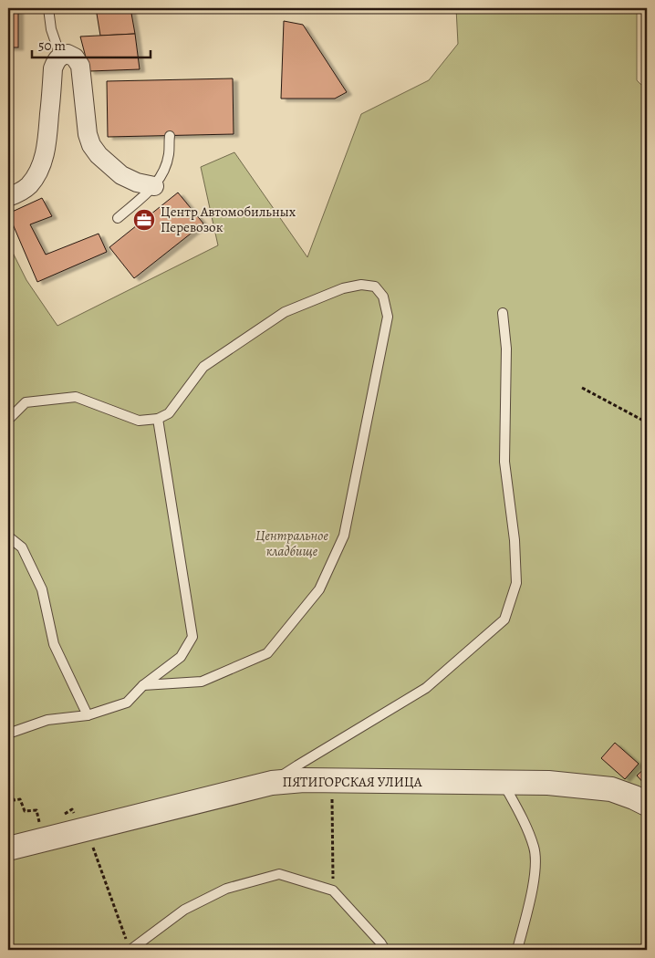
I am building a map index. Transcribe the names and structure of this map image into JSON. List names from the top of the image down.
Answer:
{
  "streets": {
    "street": ["ПЯТИГОРСКАЯ УЛИЦА"]
  },
  "parks": ["Центральное кладбище"],
  "places": {
    "office": ["Центр Автомобильных Перевозок"]
  },
  "scale_bar": "50 m"
}
